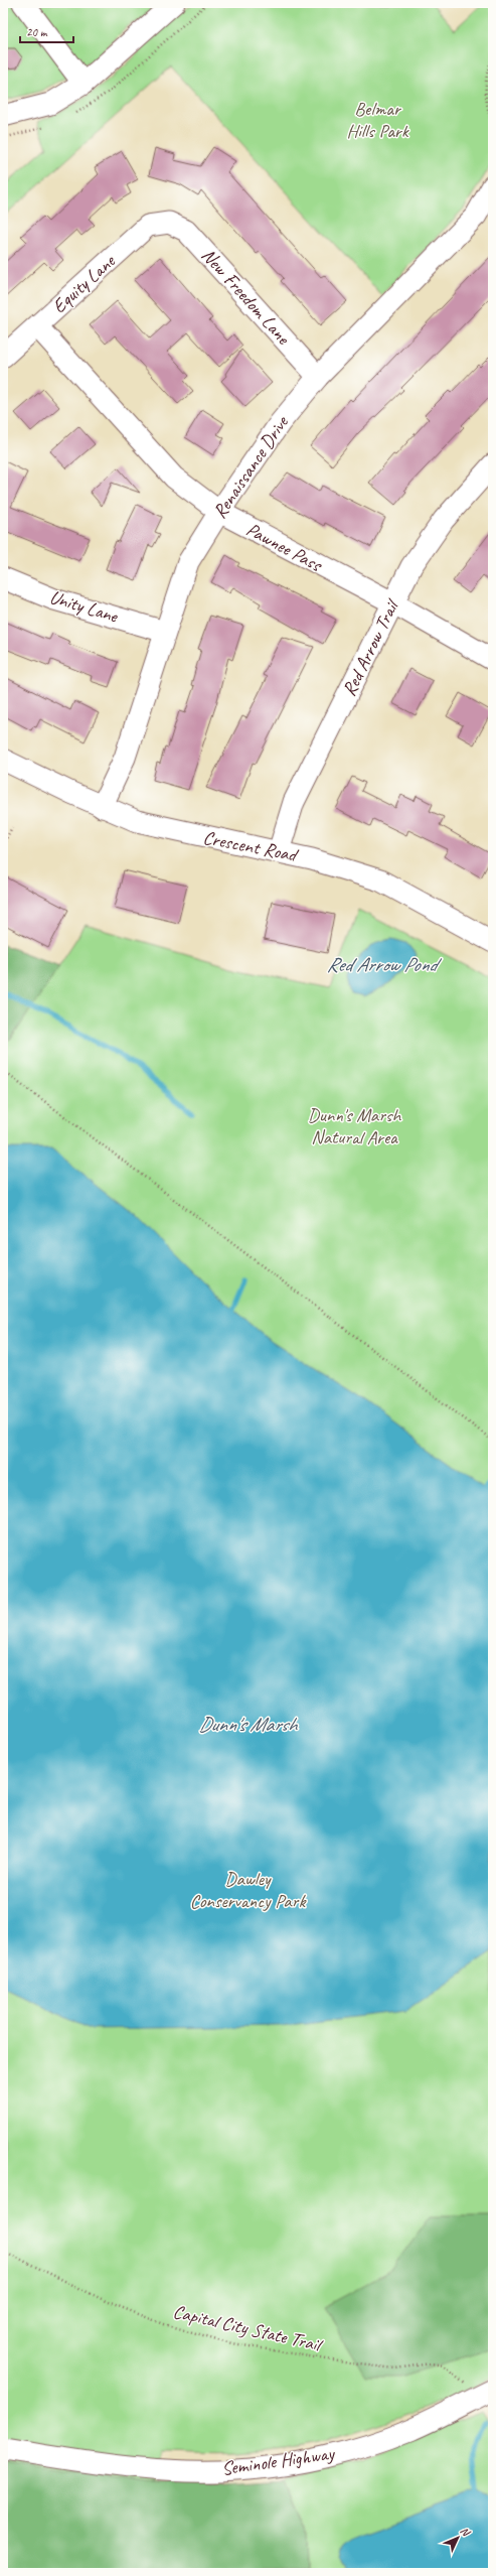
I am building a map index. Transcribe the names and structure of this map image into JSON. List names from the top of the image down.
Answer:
{
  "streets": {
    "street": [
      "Equity Lane",
      "New Freedom Lane",
      "Renaissance Drive",
      "Pawnee Pass",
      "Unity Lane",
      "Red Arrow Trail",
      "Crescent Road",
      "Seminole Highway"
    ],
    "path": ["Capital City State Trail"]
  },
  "crossings": [
    ["Equity Lane", "New Freedom Lane"],
    ["Equity Lane", "Pawnee Pass"],
    ["New Freedom Lane", "Renaissance Drive"],
    ["Renaissance Drive", "Pawnee Pass"],
    ["Renaissance Drive", "Unity Lane"],
    ["Renaissance Drive", "Crescent Road"],
    ["Pawnee Pass", "Red Arrow Trail"],
    ["Red Arrow Trail", "Crescent Road"]
  ],
  "water": ["Red Arrow Pond", "Dunn's Marsh"],
  "parks": ["Belmar Hills Park", "Dunn's Marsh Natural Area", "Dawley Conservancy Park"],
  "scale_bar": "20 m",
  "north": "top right"
}
